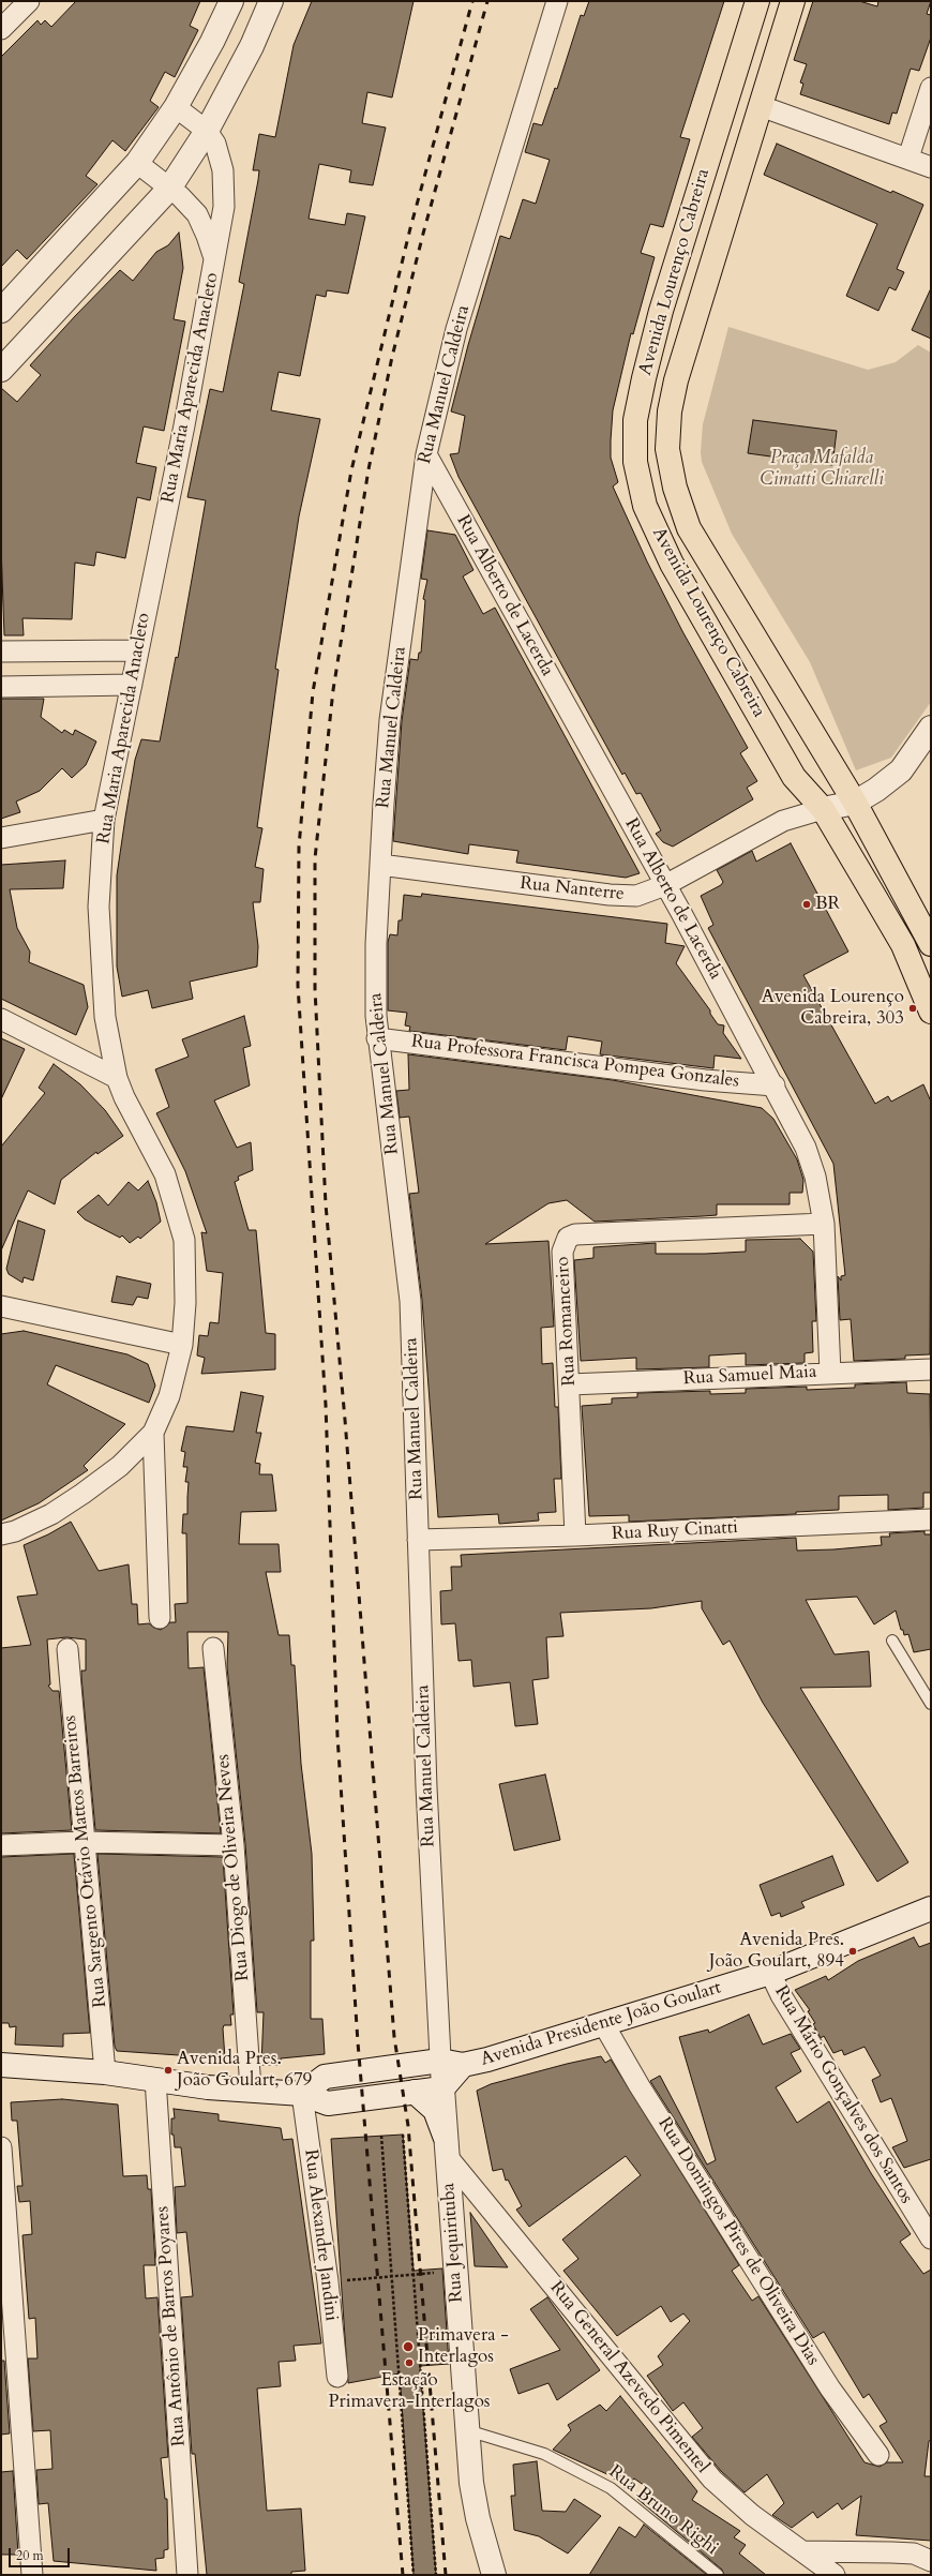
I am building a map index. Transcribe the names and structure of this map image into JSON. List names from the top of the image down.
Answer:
{
  "streets": {
    "main road": ["Avenida Lourenço Cabreira"],
    "street": [
      "Rua Manuel Caldeira",
      "Rua Maria Aparecida Anacleto",
      "Rua Alberto de Lacerda",
      "Rua Nanterre",
      "Rua Professora Francisca Pompea Gonzales",
      "Rua Romanceiro",
      "Rua Samuel Maia",
      "Rua Ruy Cinatti",
      "Rua Sargento Otávio Mattos Barreiros",
      "Rua Diogo de Oliveira Neves",
      "Avenida Presidente João Goulart",
      "Rua Mário Gonçalves dos Santos",
      "Rua Alexandre Jandini",
      "Rua Domingos Pires de Oliveira Dias",
      "Rua Jequirituba",
      "Rua Antônio de Barros Poyares",
      "Rua General Azevedo Pimentel"
    ],
    "lane": ["Rua Bruno Righi"]
  },
  "crossings": [
    ["Avenida Lourenço Cabreira", "Rua Nanterre"],
    ["Rua Manuel Caldeira", "Rua Alberto de Lacerda"],
    ["Rua Manuel Caldeira", "Rua Nanterre"],
    ["Rua Manuel Caldeira", "Rua Professora Francisca Pompea Gonzales"],
    ["Rua Manuel Caldeira", "Rua Ruy Cinatti"],
    ["Rua Manuel Caldeira", "Avenida Presidente João Goulart"],
    ["Rua Manuel Caldeira", "Rua Jequirituba"],
    ["Rua Alberto de Lacerda", "Rua Nanterre"],
    ["Rua Alberto de Lacerda", "Rua Professora Francisca Pompea Gonzales"],
    ["Rua Alberto de Lacerda", "Rua Romanceiro"],
    ["Rua Alberto de Lacerda", "Rua Samuel Maia"],
    ["Rua Romanceiro", "Rua Samuel Maia"],
    ["Rua Romanceiro", "Rua Ruy Cinatti"],
    ["Avenida Presidente João Goulart", "Rua Mário Gonçalves dos Santos"],
    ["Avenida Presidente João Goulart", "Rua Alexandre Jandini"],
    ["Avenida Presidente João Goulart", "Rua Domingos Pires de Oliveira Dias"],
    ["Avenida Presidente João Goulart", "Rua Jequirituba"],
    ["Rua Jequirituba", "Rua General Azevedo Pimentel"],
    ["Rua Jequirituba", "Rua Bruno Righi"]
  ],
  "parks": ["Praça Mafalda Cimatti Chiarelli"],
  "places": [
    "BR",
    "Avenida Lourenço Cabreira, 303",
    "Avenida Pres. João Goulart, 894",
    "Avenida Pres. João Goulart, 679",
    "Primavera - Interlagos",
    "Estação Primavera-Interlagos"
  ],
  "scale_bar": "20 m"
}
